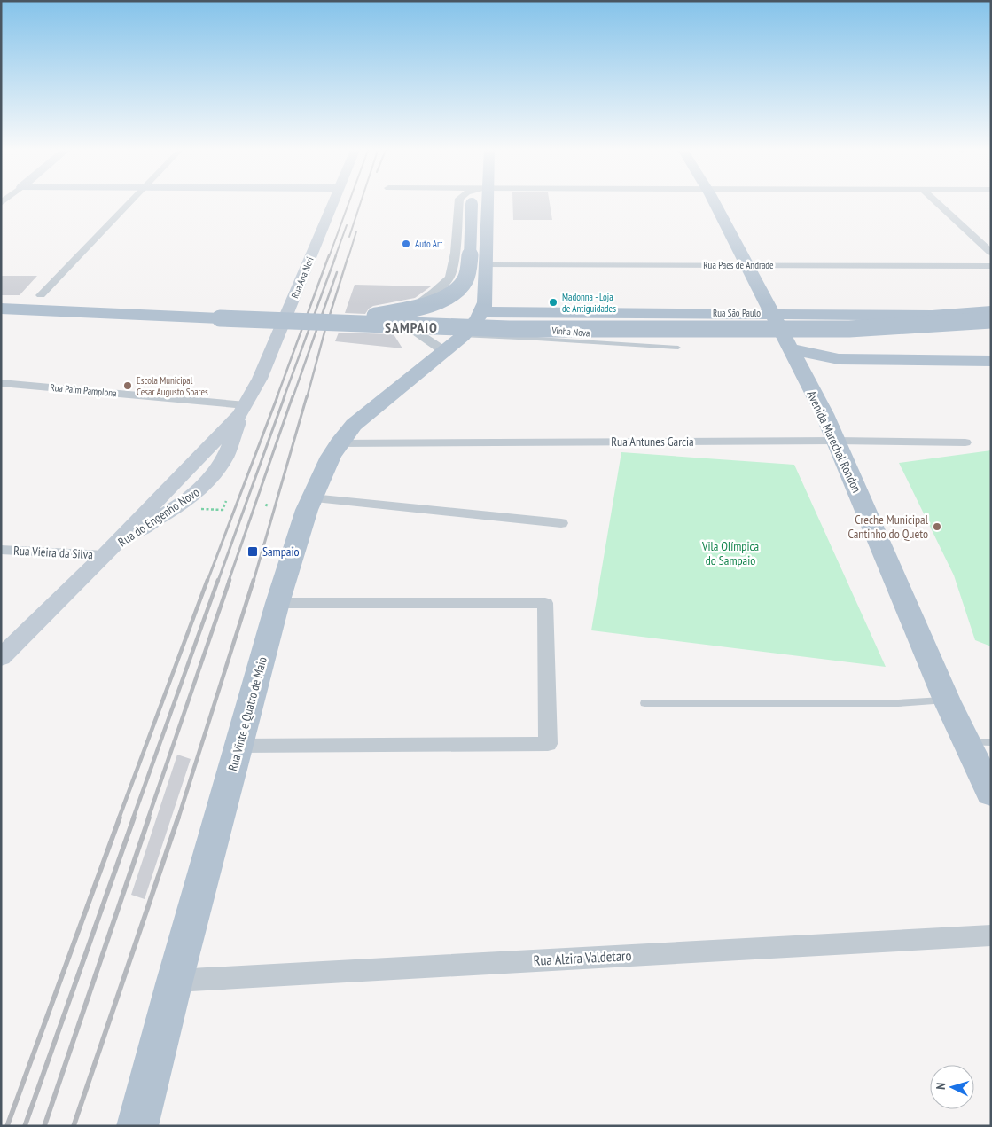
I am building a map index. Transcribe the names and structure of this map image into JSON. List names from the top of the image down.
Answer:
{
  "streets": {
    "main road": [
      "Rua Ana Neri",
      "Rua São Paulo",
      "Avenida Marechal Rondon",
      "Rua do Engenho Novo",
      "Rua Vinte e Quatro de Maio"
    ],
    "street": [
      "Rua Paes de Andrade",
      "Rua Paim Pamplona",
      "Rua Antunes Garcia",
      "Rua Vieira da Silva",
      "Rua Alzira Valdetaro"
    ],
    "lane": ["Vinha Nova"]
  },
  "crossings": [
    ["Rua Paes de Andrade", "Avenida Marechal Rondon"],
    ["Rua Paes de Andrade", "Rua Vinte e Quatro de Maio"],
    ["Rua Ana Neri", "Rua Paim Pamplona"],
    ["Rua Ana Neri", "Rua do Engenho Novo"],
    ["Rua São Paulo", "Avenida Marechal Rondon"],
    ["Rua São Paulo", "Rua Vinte e Quatro de Maio"],
    ["Vinha Nova", "Rua Vinte e Quatro de Maio"],
    ["Rua Paim Pamplona", "Rua do Engenho Novo"],
    ["Rua Antunes Garcia", "Avenida Marechal Rondon"],
    ["Rua Antunes Garcia", "Rua Vinte e Quatro de Maio"],
    ["Rua do Engenho Novo", "Rua Vieira da Silva"],
    ["Rua Vinte e Quatro de Maio", "Rua Alzira Valdetaro"]
  ],
  "districts": ["SAMPAIO"],
  "parks": ["Vila Olímpica do Sampaio"],
  "places": {
    "other": [
      "Auto Art",
      "Madonna - Loja de Antiguidades",
      "Escola Municipal Cesar Augusto Soares",
      "Creche Municipal Cantinho do Queto"
    ],
    "transit": ["Sampaio"]
  },
  "north": "left"
}
